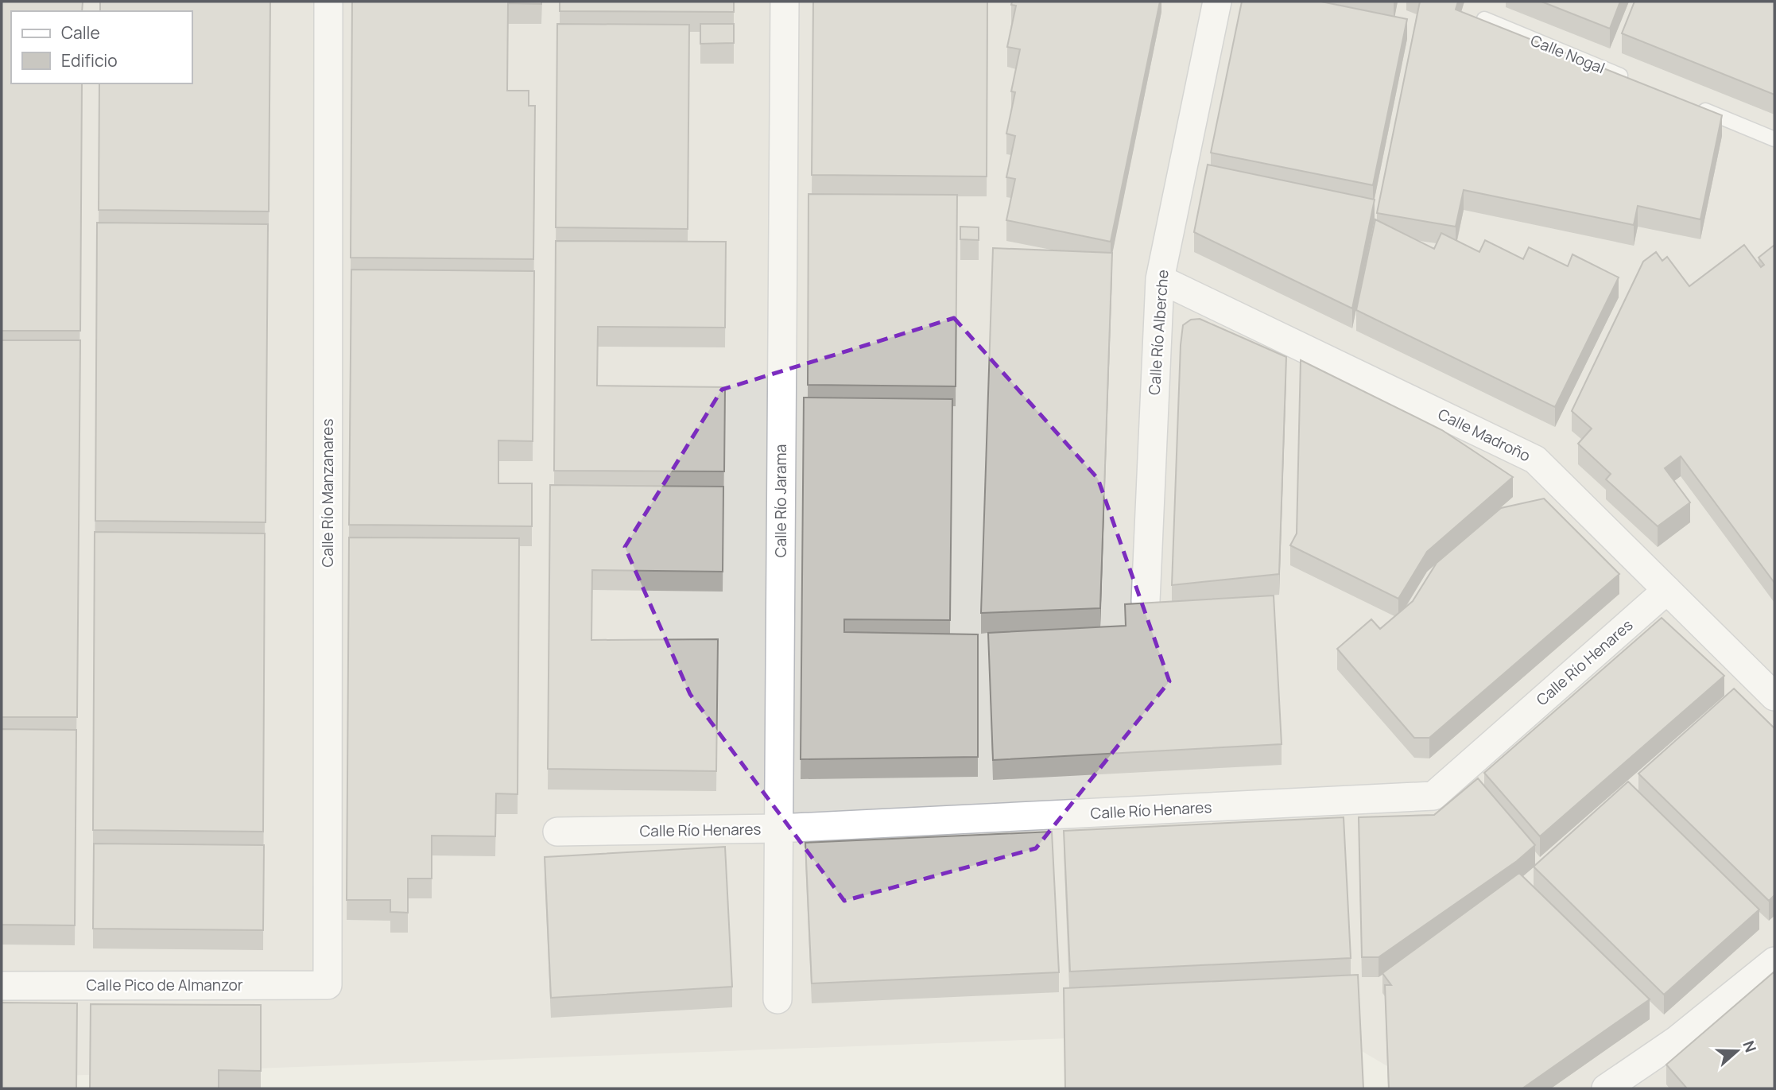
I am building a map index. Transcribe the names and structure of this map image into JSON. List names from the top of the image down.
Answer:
{
  "streets": {
    "street": [
      "Calle Río Alberche",
      "Calle Madroño",
      "Calle Río Manzanares",
      "Calle Río Jarama",
      "Calle Río Henares",
      "Calle Pico de Almanzor"
    ],
    "lane": ["Calle Nogal"]
  },
  "crossings": [
    ["Calle Río Alberche", "Calle Madroño"],
    ["Calle Madroño", "Calle Río Henares"],
    ["Calle Río Manzanares", "Calle Pico de Almanzor"],
    ["Calle Río Jarama", "Calle Río Henares"]
  ],
  "legend": ["Calle", "Edificio"],
  "north": "right"
}
